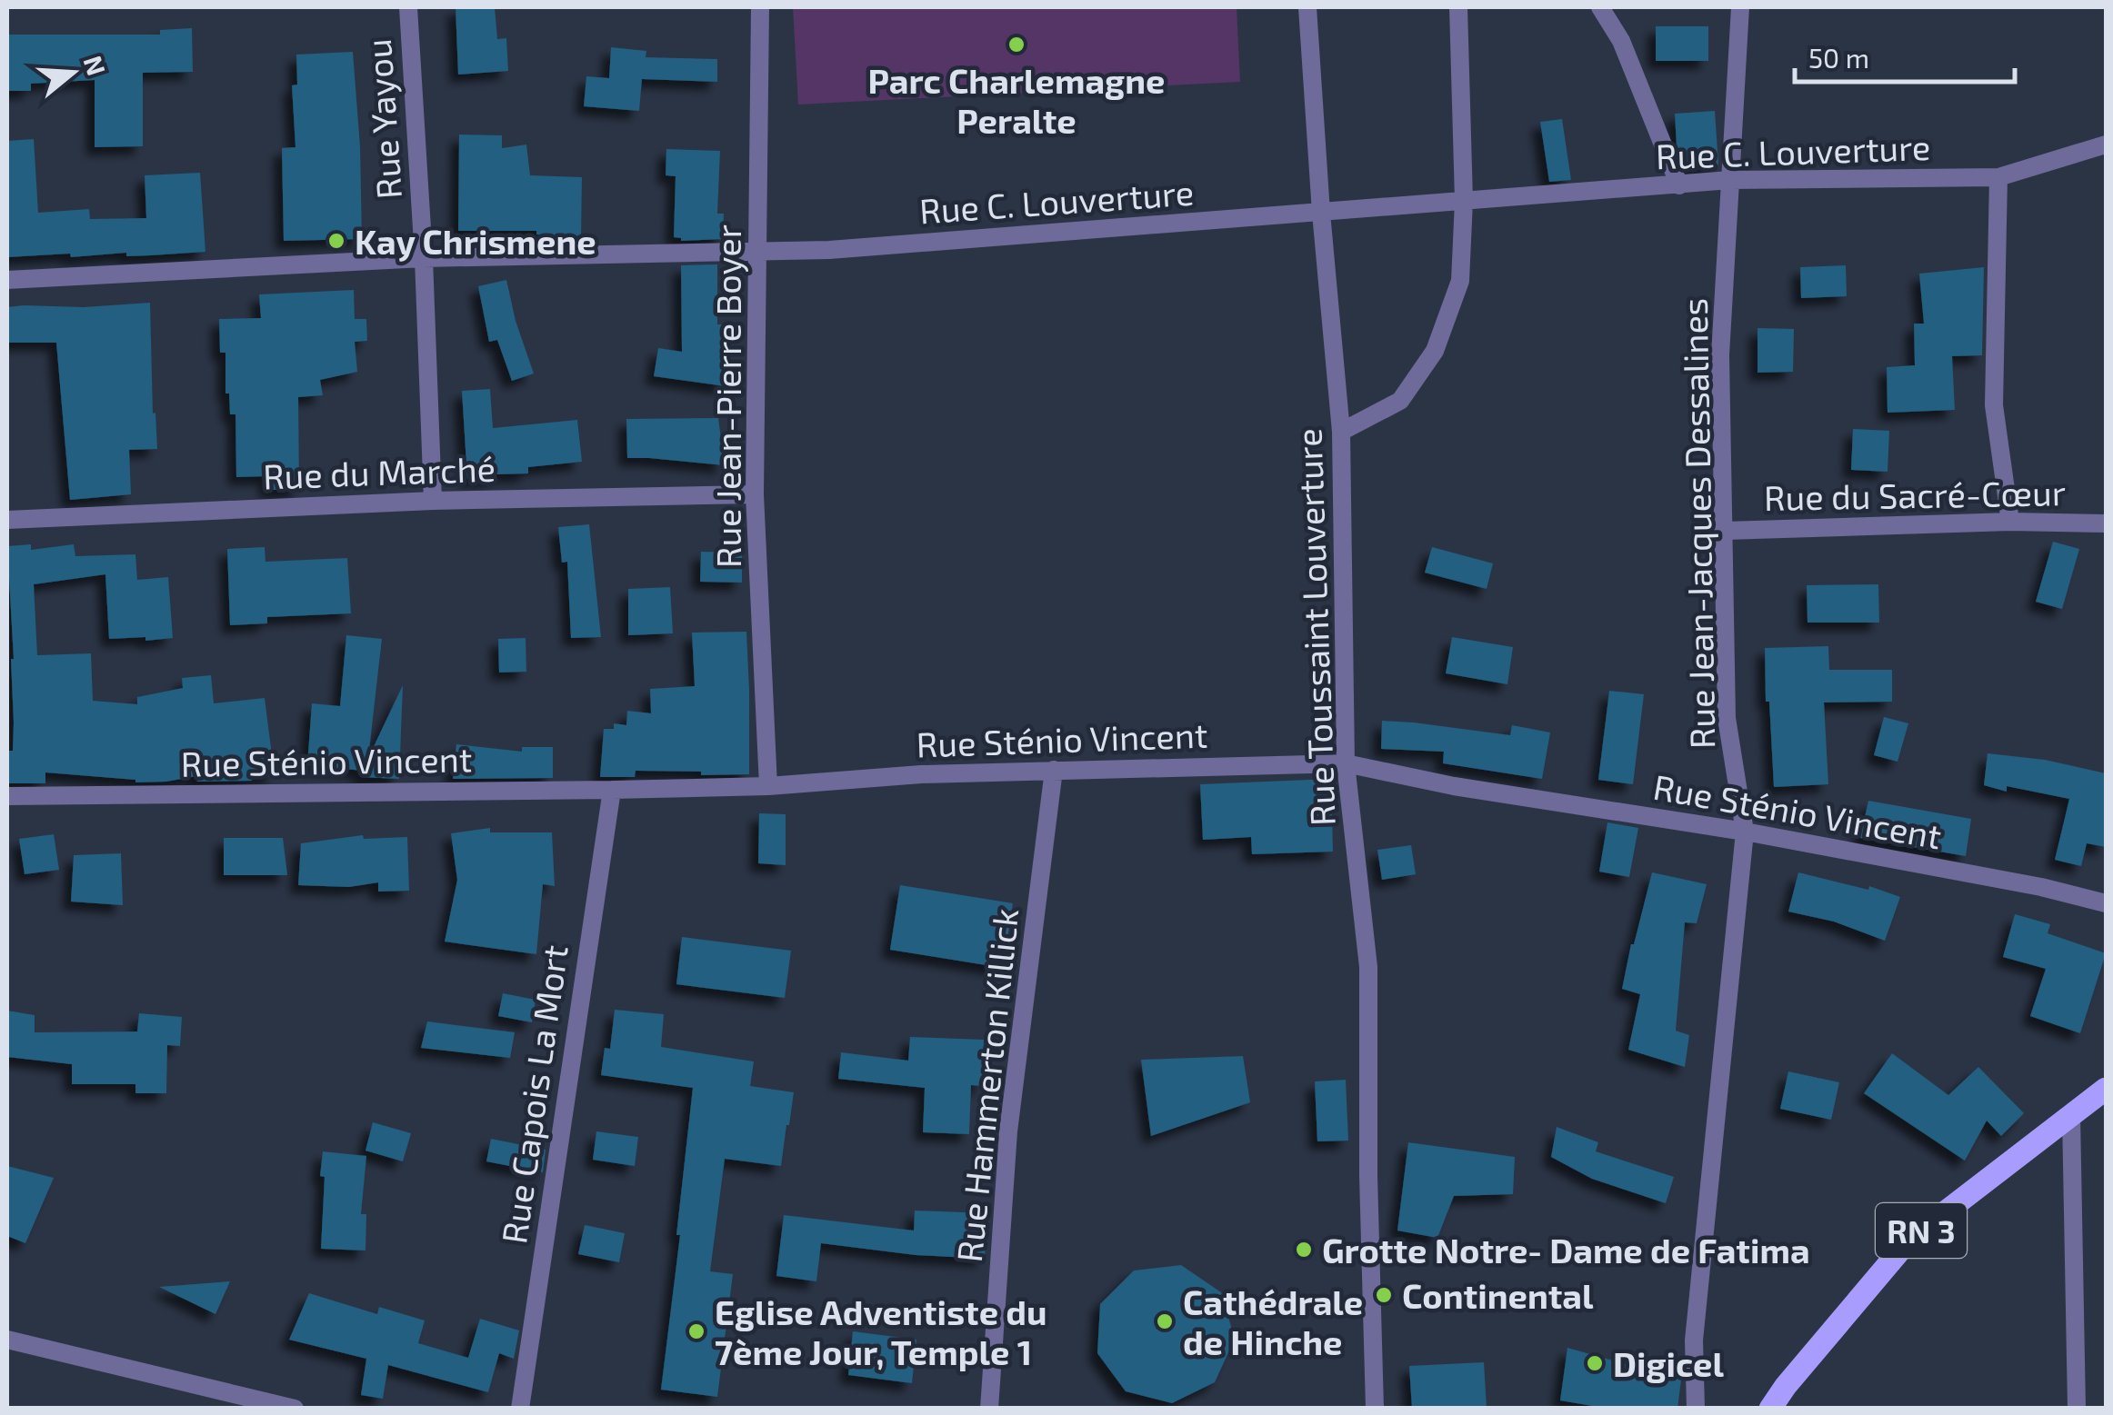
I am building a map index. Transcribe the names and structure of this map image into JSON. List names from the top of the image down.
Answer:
{
  "streets": {
    "main road": ["RN 3"],
    "street": [
      "Rue Yayou",
      "Rue C. Louverture",
      "Rue Jean-Pierre Boyer",
      "Rue du Marché",
      "Rue du Sacré-Cœur",
      "Rue Jean-Jacques Dessalines",
      "Rue Toussaint Louverture",
      "Rue Sténio Vincent",
      "Rue Hammerton Killick",
      "Rue Capois La Mort"
    ]
  },
  "crossings": [
    ["Rue Yayou", "Rue C. Louverture"],
    ["Rue Yayou", "Rue du Marché"],
    ["Rue C. Louverture", "Rue Jean-Pierre Boyer"],
    ["Rue C. Louverture", "Rue Jean-Jacques Dessalines"],
    ["Rue C. Louverture", "Rue Toussaint Louverture"],
    ["Rue Jean-Pierre Boyer", "Rue du Marché"],
    ["Rue Jean-Pierre Boyer", "Rue Sténio Vincent"],
    ["Rue du Sacré-Cœur", "Rue Jean-Jacques Dessalines"],
    ["Rue Jean-Jacques Dessalines", "Rue Sténio Vincent"],
    ["Rue Toussaint Louverture", "Rue Sténio Vincent"],
    ["Rue Sténio Vincent", "Rue Hammerton Killick"],
    ["Rue Sténio Vincent", "Rue Capois La Mort"]
  ],
  "places": [
    "Parc Charlemagne Peralte",
    "Kay Chrismene",
    "Grotte Notre- Dame de Fatima",
    "Continental",
    "Cathédrale de Hinche",
    "Eglise Adventiste du 7ème Jour, Temple 1",
    "Digicel"
  ],
  "scale_bar": "50 m",
  "north": "right"
}
